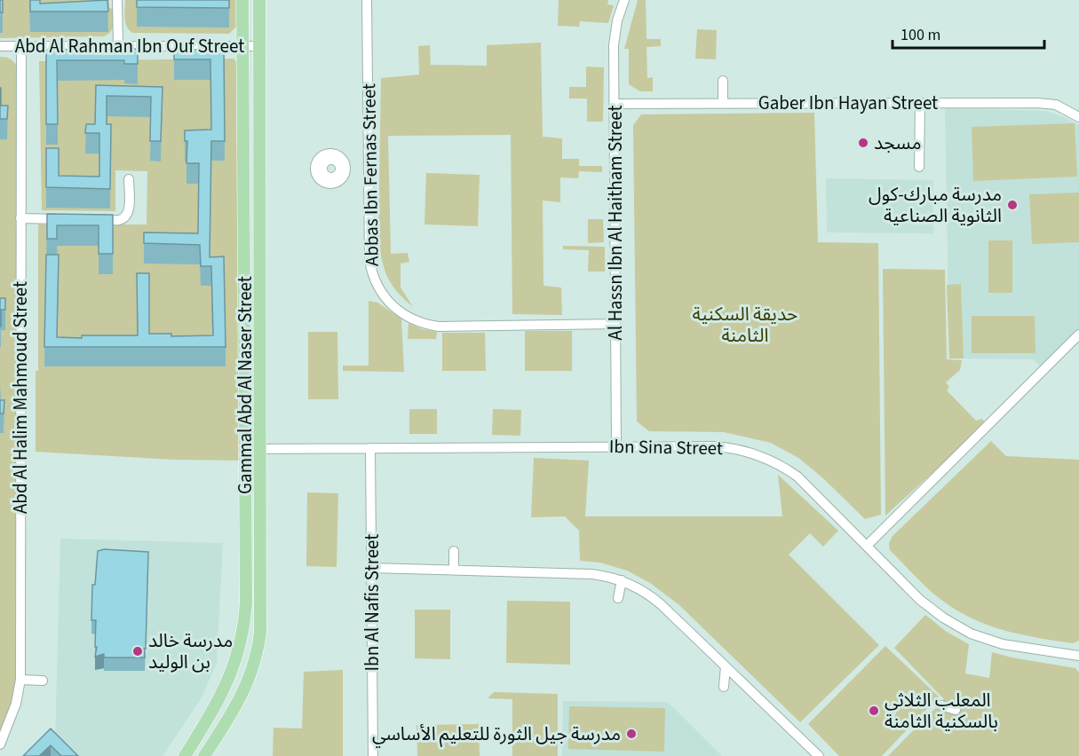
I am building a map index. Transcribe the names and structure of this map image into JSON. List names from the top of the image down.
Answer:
{
  "streets": {
    "main road": ["Gammal Abd Al Naser Street"],
    "street": [
      "Abd Al Rahman Ibn Ouf Street",
      "Gaber Ibn Hayan Street",
      "Abbas Ibn Fernas Street",
      "Al Hassn Ibn Al Haitham Street",
      "Abd Al Halim Mahmoud Street",
      "Ibn Sina Street",
      "Ibn Al Nafis Street"
    ]
  },
  "crossings": [
    ["Abd Al Rahman Ibn Ouf Street", "Gammal Abd Al Naser Street"],
    ["Abd Al Rahman Ibn Ouf Street", "Abd Al Halim Mahmoud Street"],
    ["Gaber Ibn Hayan Street", "Al Hassn Ibn Al Haitham Street"],
    ["Abbas Ibn Fernas Street", "Al Hassn Ibn Al Haitham Street"],
    ["Al Hassn Ibn Al Haitham Street", "Ibn Sina Street"],
    ["Gammal Abd Al Naser Street", "Ibn Sina Street"],
    ["Ibn Sina Street", "Ibn Al Nafis Street"]
  ],
  "parks": ["حديقة السكنية الثامنة"],
  "places": [
    "مسجد",
    "مدرسة مبارك-كول الثانوية الصناعية",
    "مدرسة خالد بن الوليد",
    "المعلب الثلاثي بالسكنية الثامنة",
    "مدرسة جيل الثورة للتعليم الأساسي"
  ],
  "scale_bar": "100 m"
}
